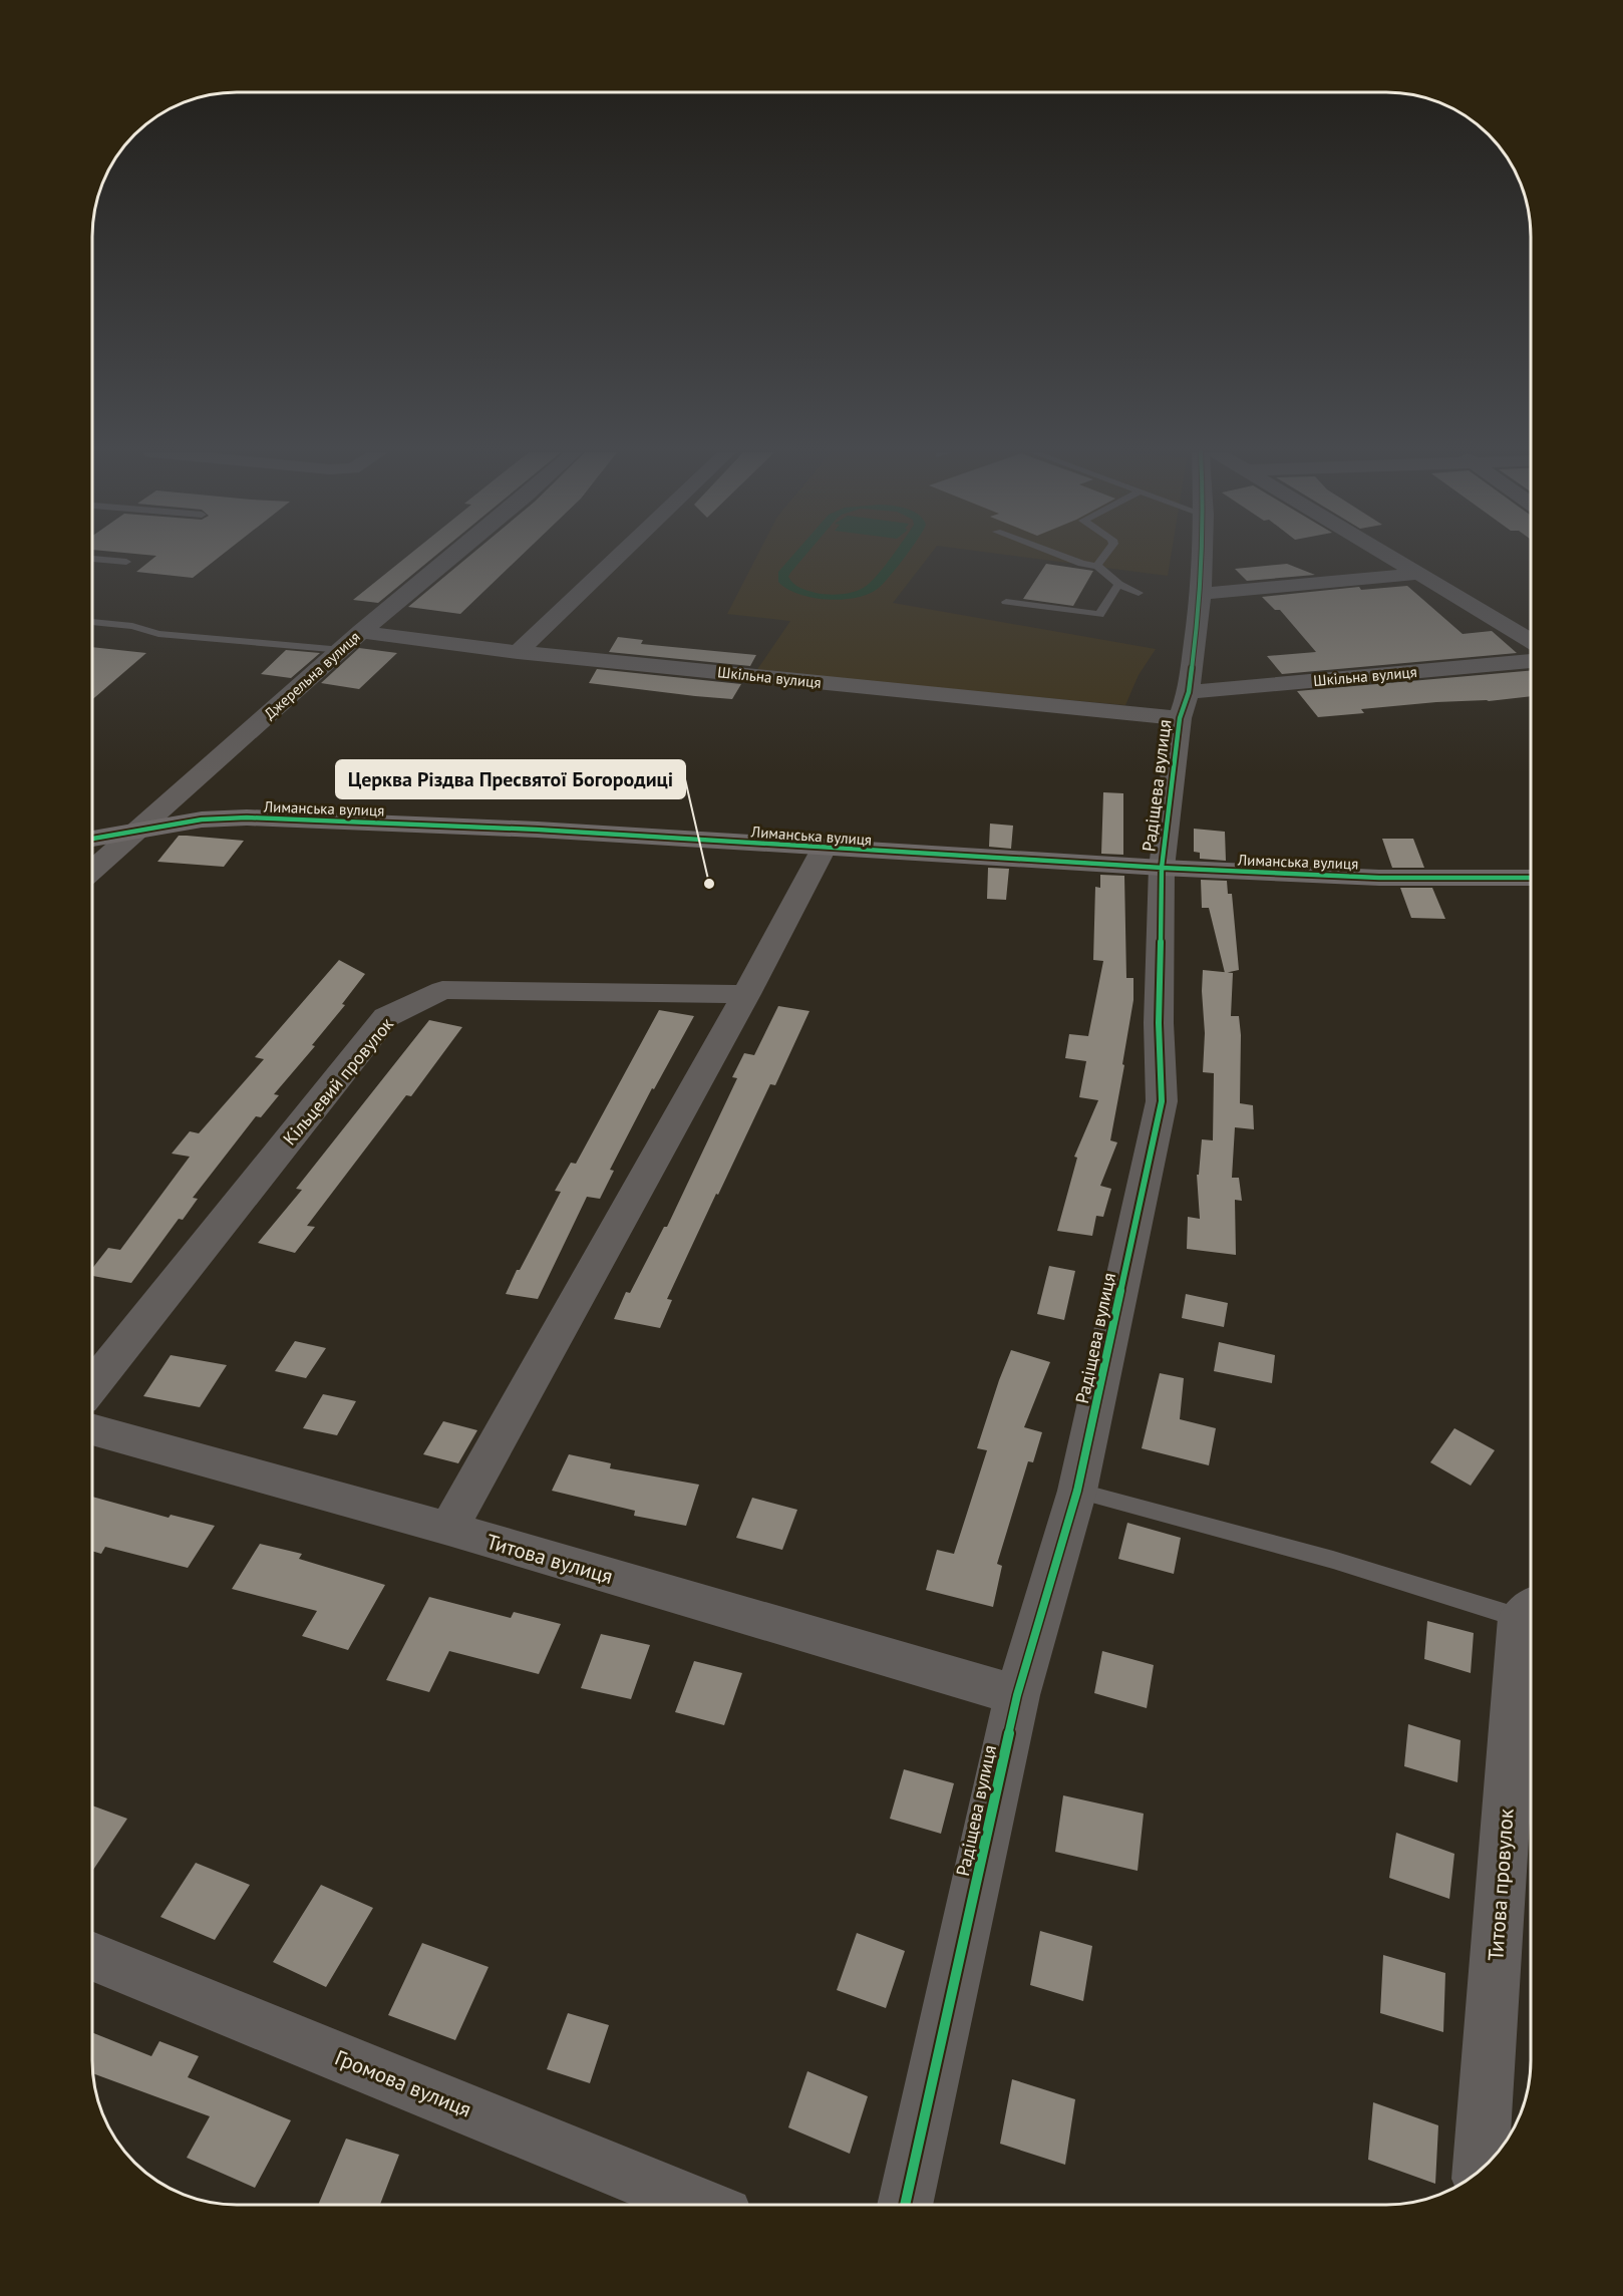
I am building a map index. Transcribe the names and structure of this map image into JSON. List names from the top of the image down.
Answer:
{
  "streets": {
    "street": [
      "Джерельна вулиця",
      "Шкільна вулиця",
      "Радіщева вулиця",
      "Лиманська вулиця",
      "Кільцевий провулок",
      "Титова вулиця",
      "Титова провулок",
      "Громова вулиця"
    ]
  },
  "crossings": [
    ["Джерельна вулиця", "Шкільна вулиця"],
    ["Джерельна вулиця", "Лиманська вулиця"],
    ["Шкільна вулиця", "Радіщева вулиця"],
    ["Радіщева вулиця", "Лиманська вулиця"],
    ["Радіщева вулиця", "Титова вулиця"]
  ],
  "places": ["Церква Різдва Пресвятої Богородиці"]
}
